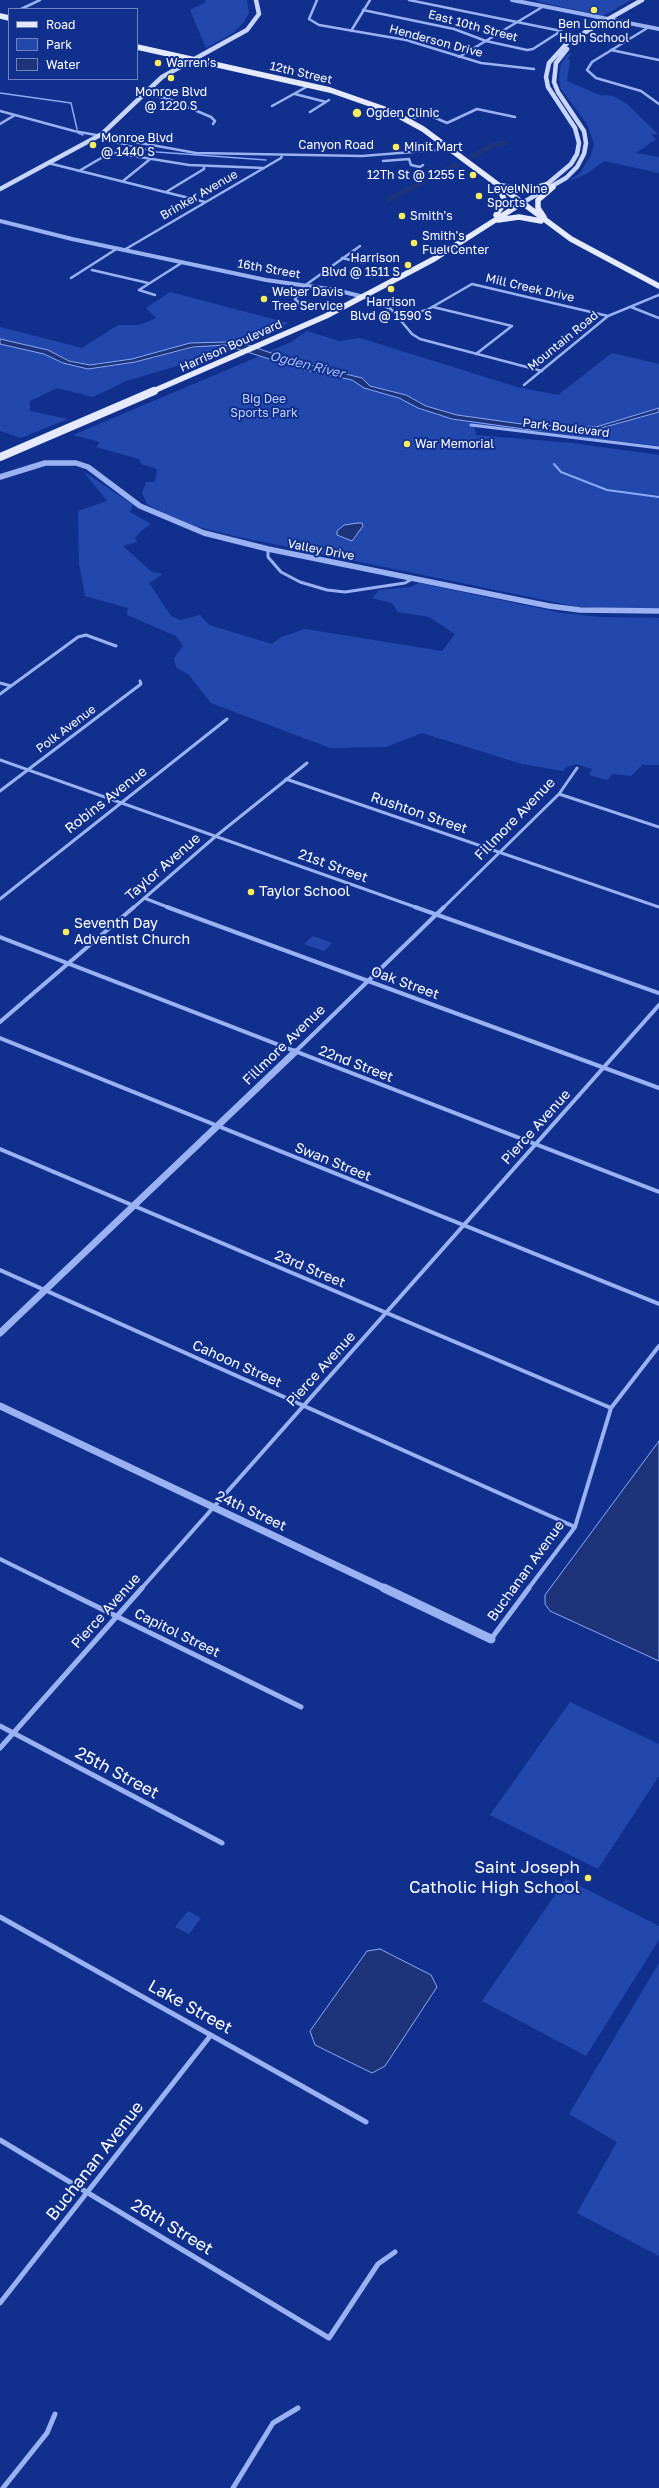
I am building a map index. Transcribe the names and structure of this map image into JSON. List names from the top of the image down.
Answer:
{
  "streets": {
    "main road": ["12th Street", "Harrison Boulevard"],
    "street": [
      "East 10th Street",
      "Henderson Drive",
      "Canyon Road",
      "Brinker Avenue",
      "16th Street",
      "Mill Creek Drive",
      "Mountain Road",
      "Park Boulevard",
      "Valley Drive",
      "Polk Avenue",
      "Robins Avenue",
      "Rushton Street",
      "Fillmore Avenue",
      "21st Street",
      "Taylor Avenue",
      "Oak Street",
      "22nd Street",
      "Pierce Avenue",
      "Swan Street",
      "23rd Street",
      "Cahoon Street",
      "24th Street",
      "Buchanan Avenue",
      "Capitol Street",
      "25th Street",
      "Lake Street",
      "26th Street"
    ]
  },
  "crossings": [
    ["12th Street", "Canyon Road"],
    ["Canyon Road", "Brinker Avenue"],
    ["Brinker Avenue", "16th Street"],
    ["16th Street", "Mountain Road"],
    ["16th Street", "Harrison Boulevard"],
    ["Mill Creek Drive", "Mountain Road"],
    ["Polk Avenue", "21st Street"],
    ["Robins Avenue", "21st Street"],
    ["Rushton Street", "Fillmore Avenue"],
    ["Rushton Street", "Taylor Avenue"],
    ["Fillmore Avenue", "21st Street"],
    ["Fillmore Avenue", "Oak Street"],
    ["Fillmore Avenue", "22nd Street"],
    ["Fillmore Avenue", "Swan Street"],
    ["Fillmore Avenue", "23rd Street"],
    ["Fillmore Avenue", "Cahoon Street"],
    ["21st Street", "Taylor Avenue"],
    ["Taylor Avenue", "Oak Street"],
    ["Taylor Avenue", "22nd Street"],
    ["Oak Street", "Pierce Avenue"],
    ["22nd Street", "Pierce Avenue"],
    ["Pierce Avenue", "Swan Street"],
    ["Pierce Avenue", "23rd Street"],
    ["Pierce Avenue", "Cahoon Street"],
    ["Pierce Avenue", "24th Street"],
    ["Pierce Avenue", "Capitol Street"],
    ["Pierce Avenue", "25th Street"],
    ["23rd Street", "Buchanan Avenue"],
    ["Cahoon Street", "Buchanan Avenue"],
    ["24th Street", "Buchanan Avenue"],
    ["Buchanan Avenue", "Lake Street"],
    ["Buchanan Avenue", "26th Street"]
  ],
  "water": ["Ogden River"],
  "parks": ["Big Dee Sports Park"],
  "places": [
    "Ben Lomond High School",
    "Warren's",
    "Monroe Blvd @ 1220 S",
    "Ogden Clinic",
    "Monroe Blvd @ 1440 S",
    "Minit Mart",
    "12Th St @ 1255 E",
    "Level Nine Sports",
    "Smith's",
    "Smith's Fuel Center",
    "Harrison Blvd @ 1511 S",
    "Harrison Blvd @ 1590 S",
    "Weber Davis Tree Service",
    "War Memorial",
    "Taylor School",
    "Seventh Day Adventist Church",
    "Saint Joseph Catholic High School"
  ],
  "legend": ["Road", "Park", "Water"]
}
